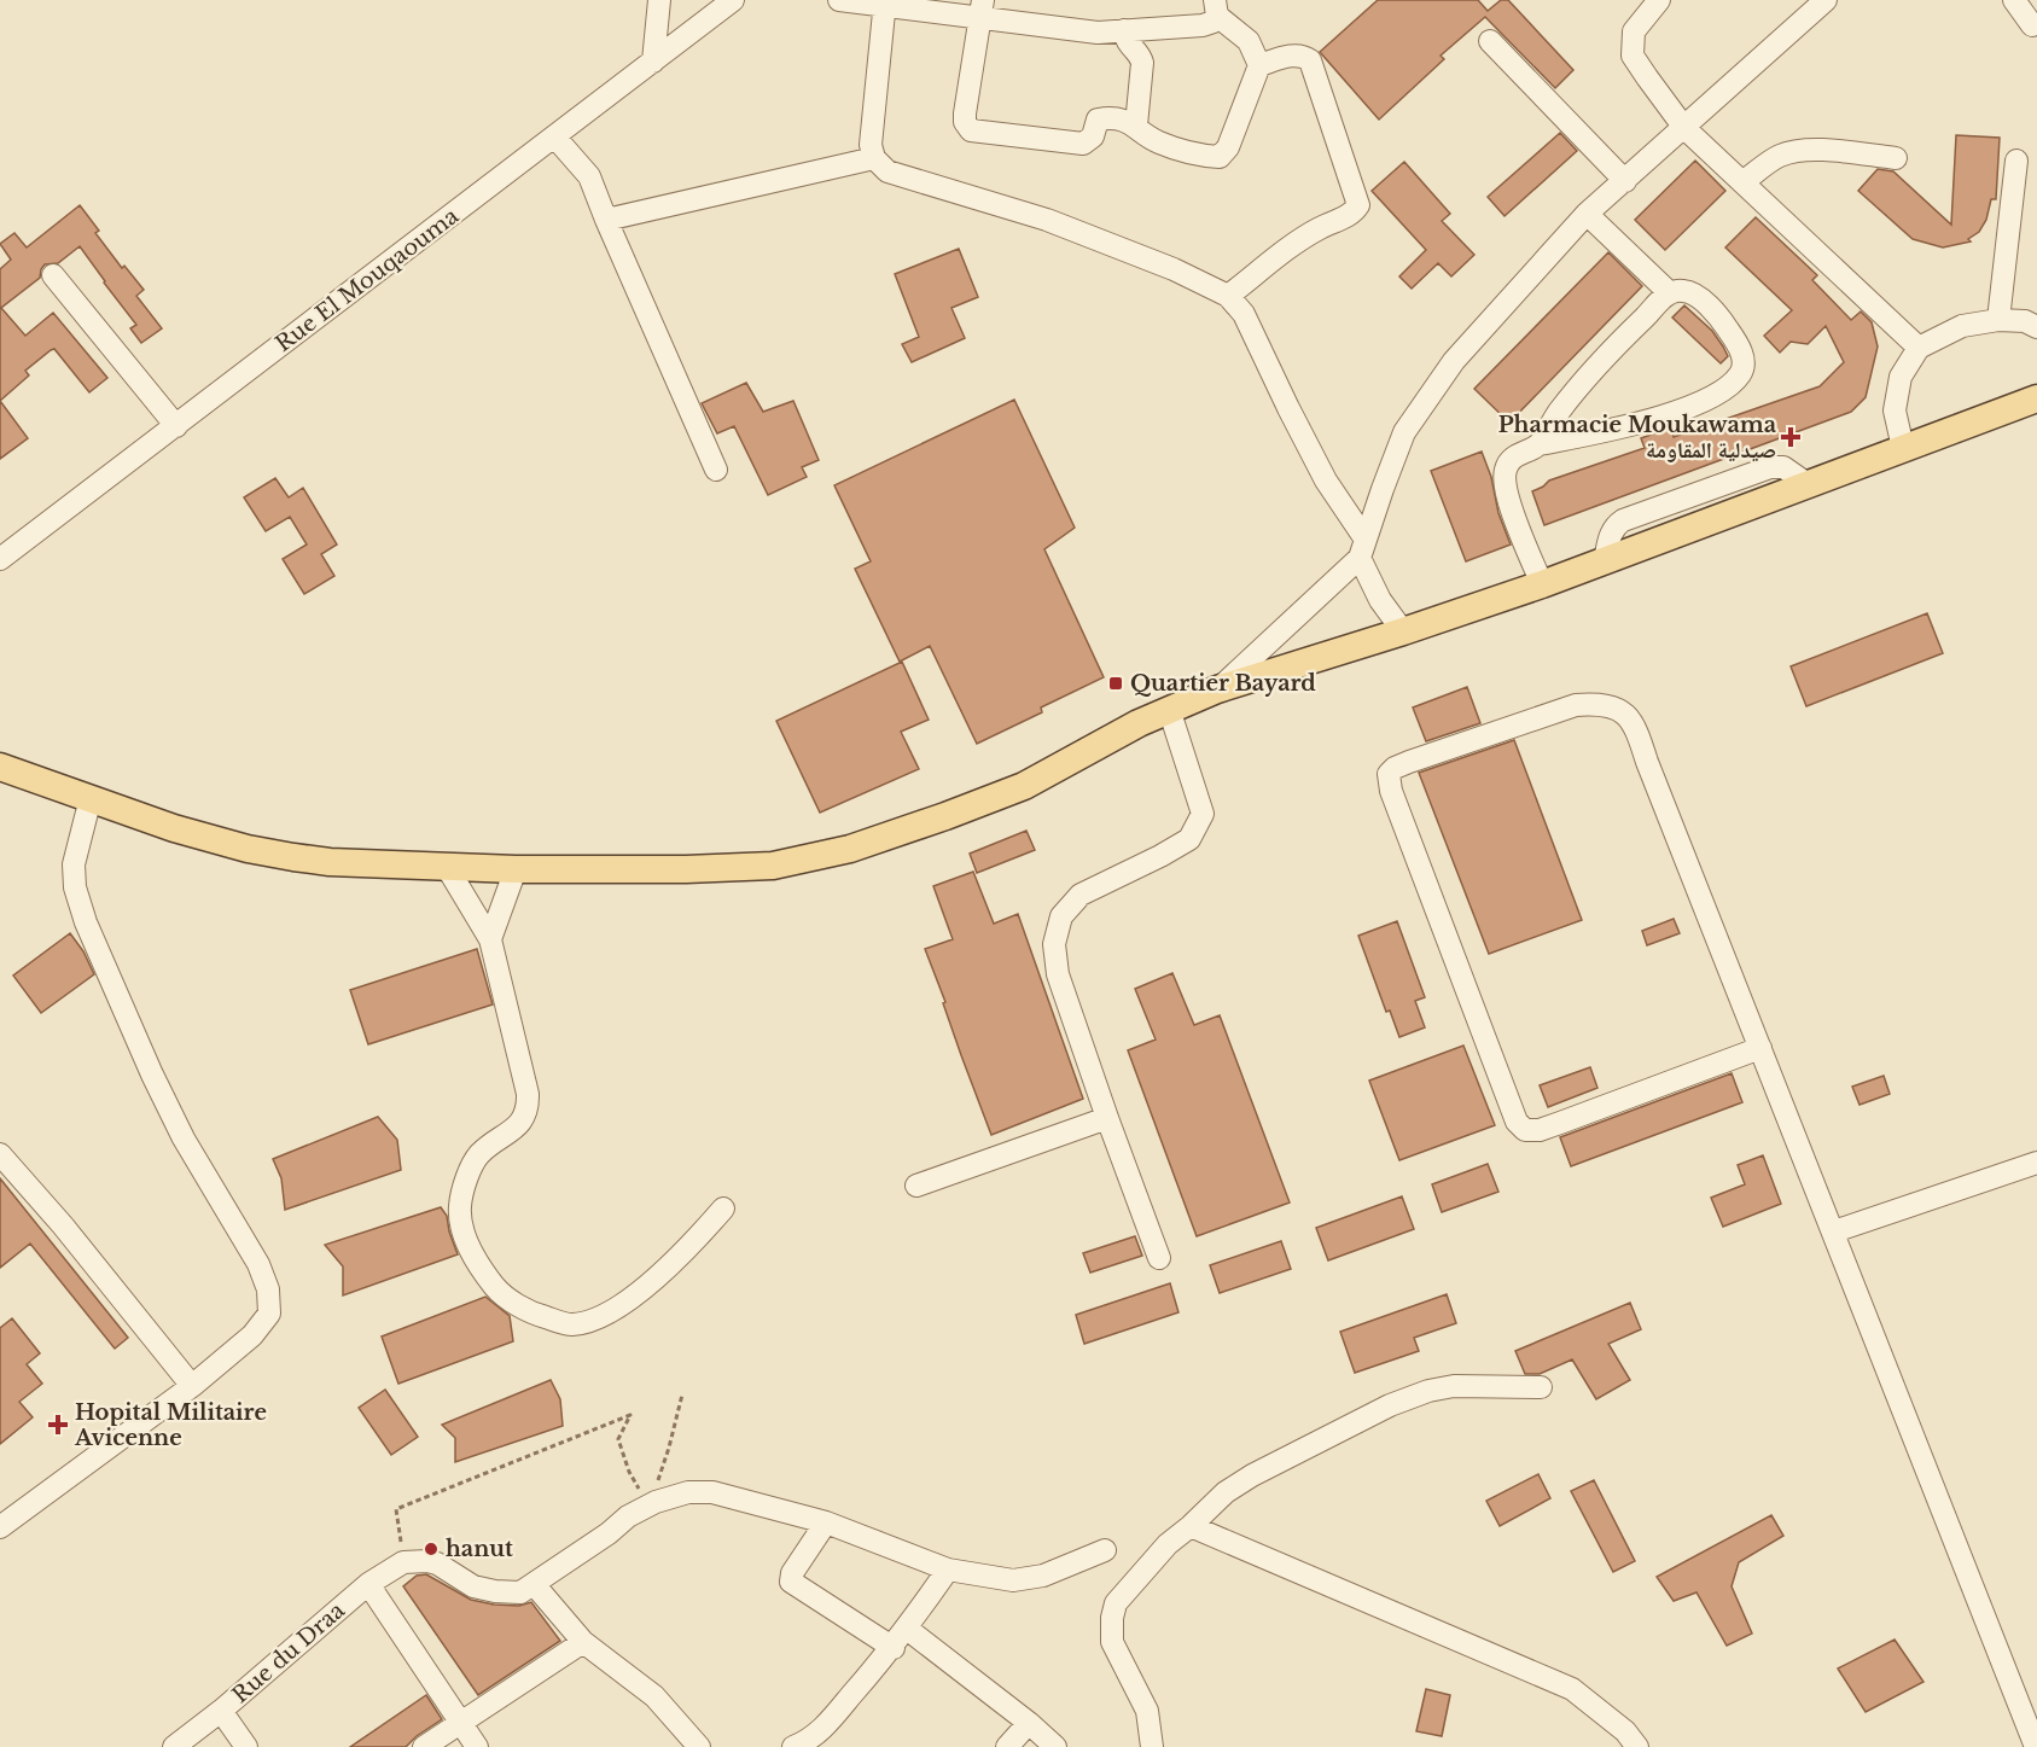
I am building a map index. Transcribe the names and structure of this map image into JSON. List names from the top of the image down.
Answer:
{
  "streets": {
    "street": ["Rue El Mouqaouma", "Rue du Draa"]
  },
  "places": {
    "health": ["Pharmacie Moukawama صيدلية المقاومة", "Hopital Militaire Avicenne"],
    "transit": ["Quartier Bayard"],
    "other": ["hanut"]
  }
}
